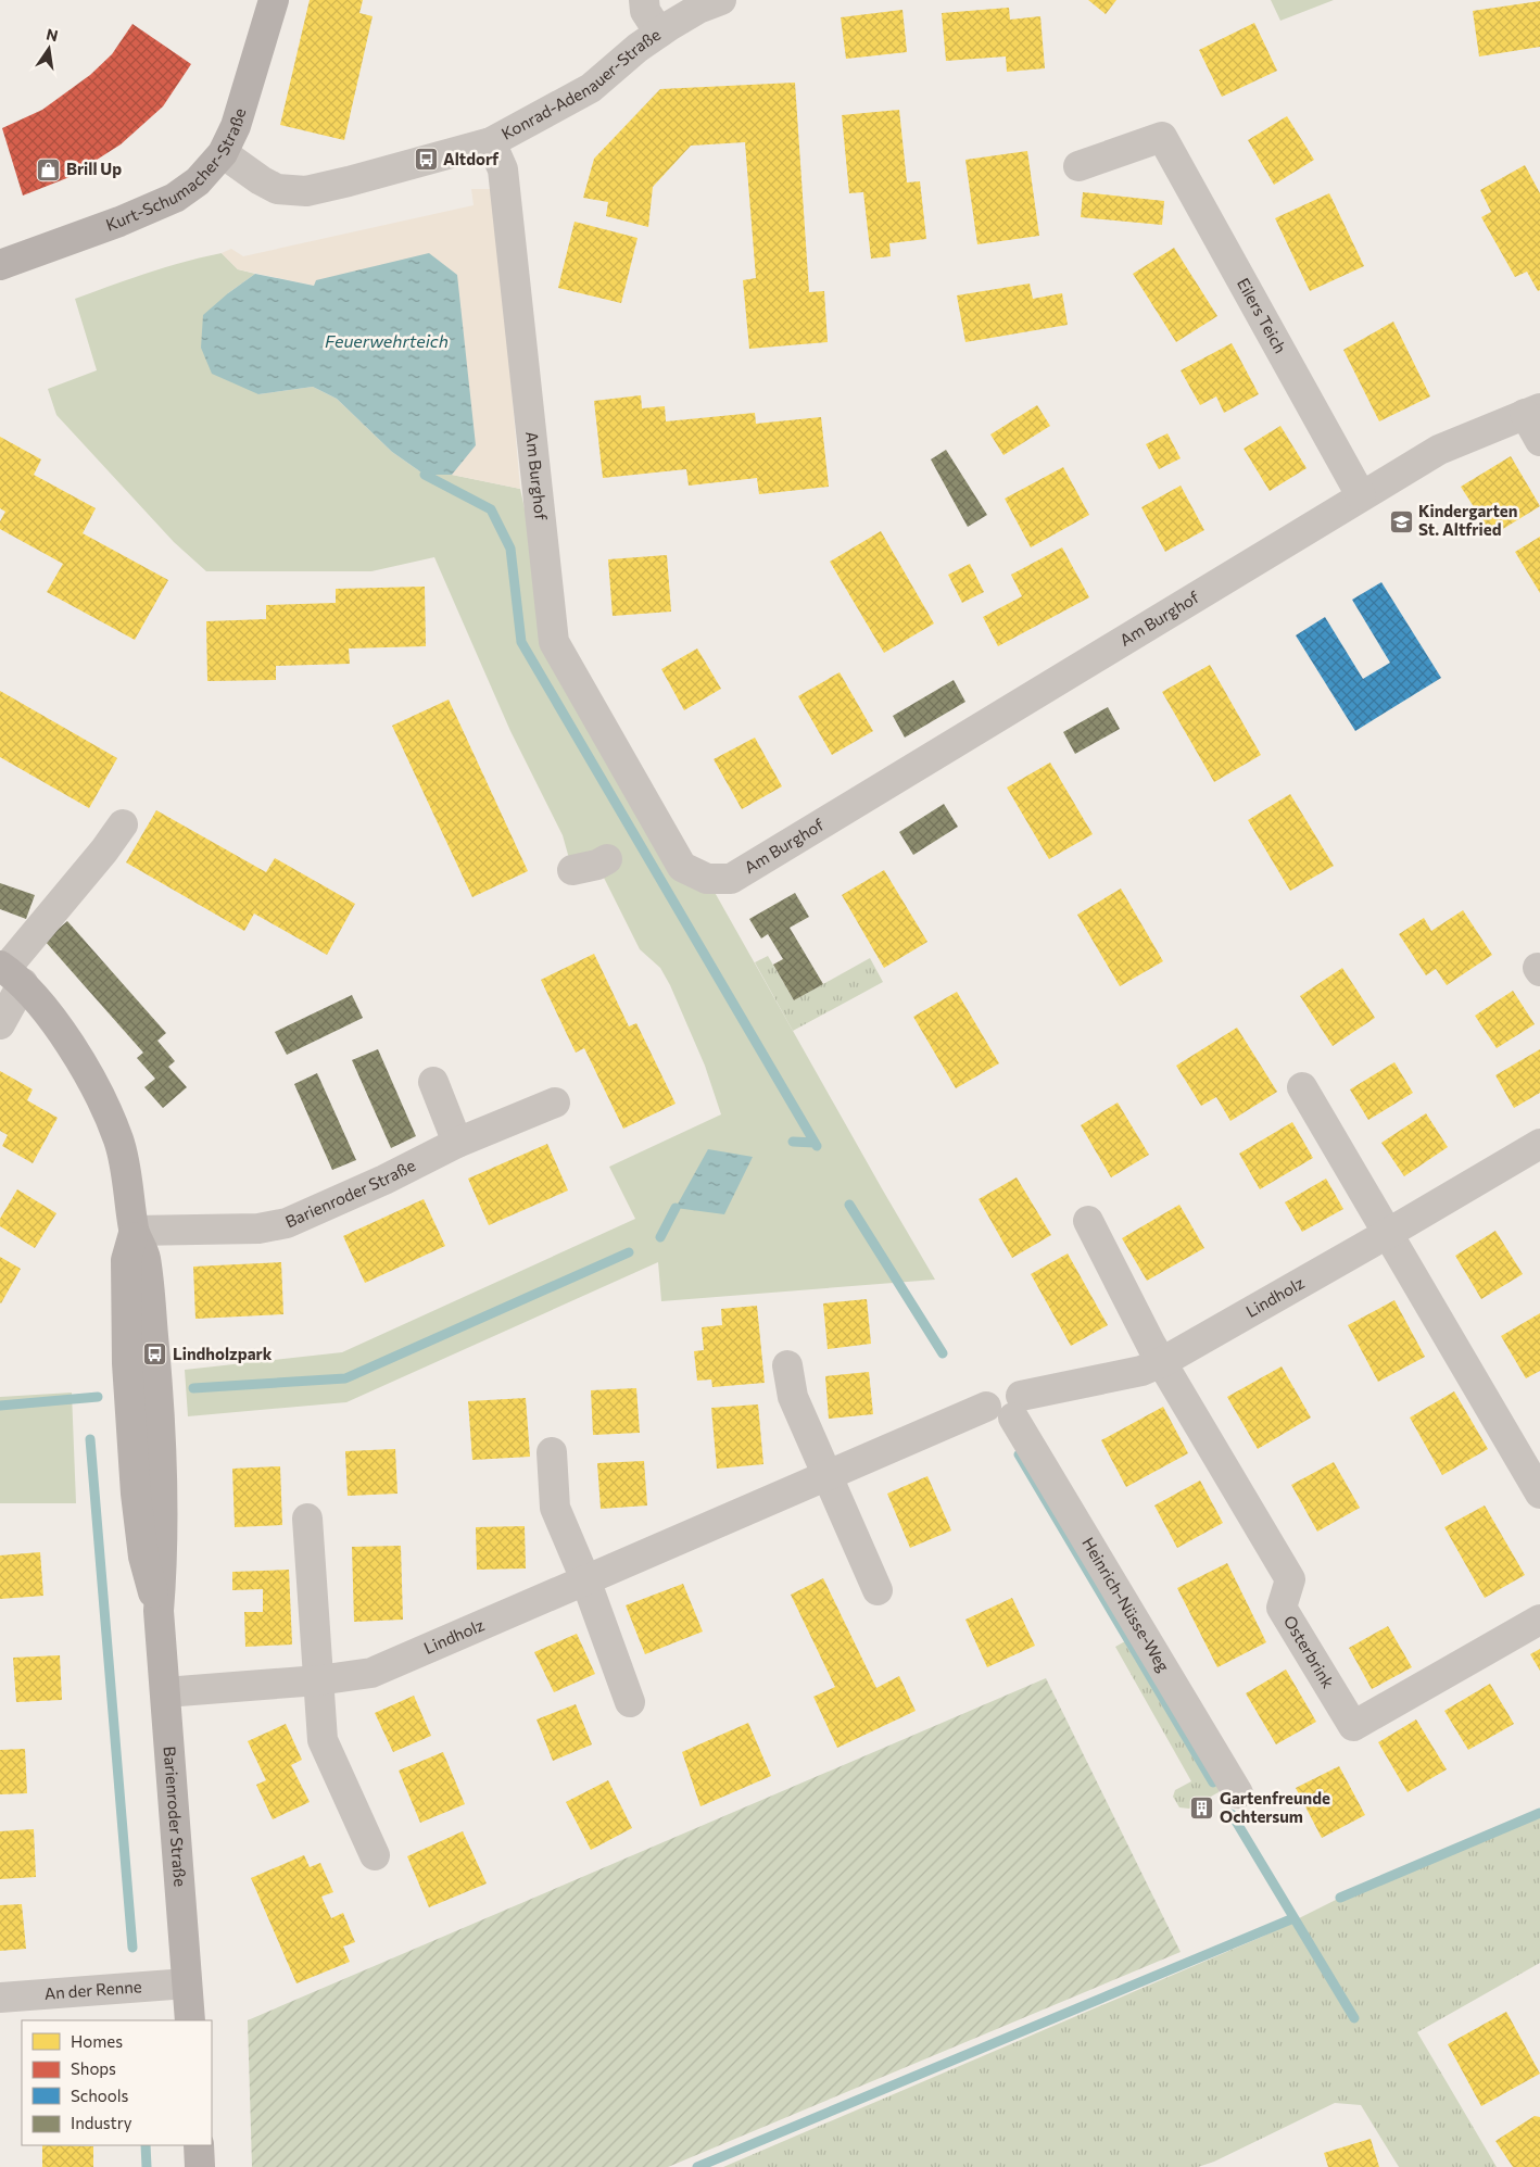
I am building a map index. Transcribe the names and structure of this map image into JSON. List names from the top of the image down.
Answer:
{
  "streets": {
    "main road": ["Kurt-Schumacher-Straße", "Barienroder Straße"],
    "street": [
      "Konrad-Adenauer-Straße",
      "Eilers Teich",
      "Am Burghof",
      "Lindholz",
      "Heinrich-Nüsse-Weg",
      "Osterbrink",
      "An der Renne"
    ]
  },
  "crossings": [
    ["Konrad-Adenauer-Straße", "Kurt-Schumacher-Straße"],
    ["Konrad-Adenauer-Straße", "Am Burghof"],
    ["Eilers Teich", "Am Burghof"],
    ["Barienroder Straße", "Lindholz"],
    ["Barienroder Straße", "An der Renne"],
    ["Lindholz", "Heinrich-Nüsse-Weg"],
    ["Lindholz", "Osterbrink"]
  ],
  "water": ["Feuerwehrteich"],
  "places": {
    "bus stop": ["Altdorf", "Lindholzpark"],
    "shop": ["Brill Up"],
    "school or university": ["Kindergarten St. Altfried"],
    "building": ["Gartenfreunde Ochtersum"]
  },
  "legend": [
    "Homes",
    "Shops",
    "Schools",
    "Industry"
  ],
  "north": "top"
}
